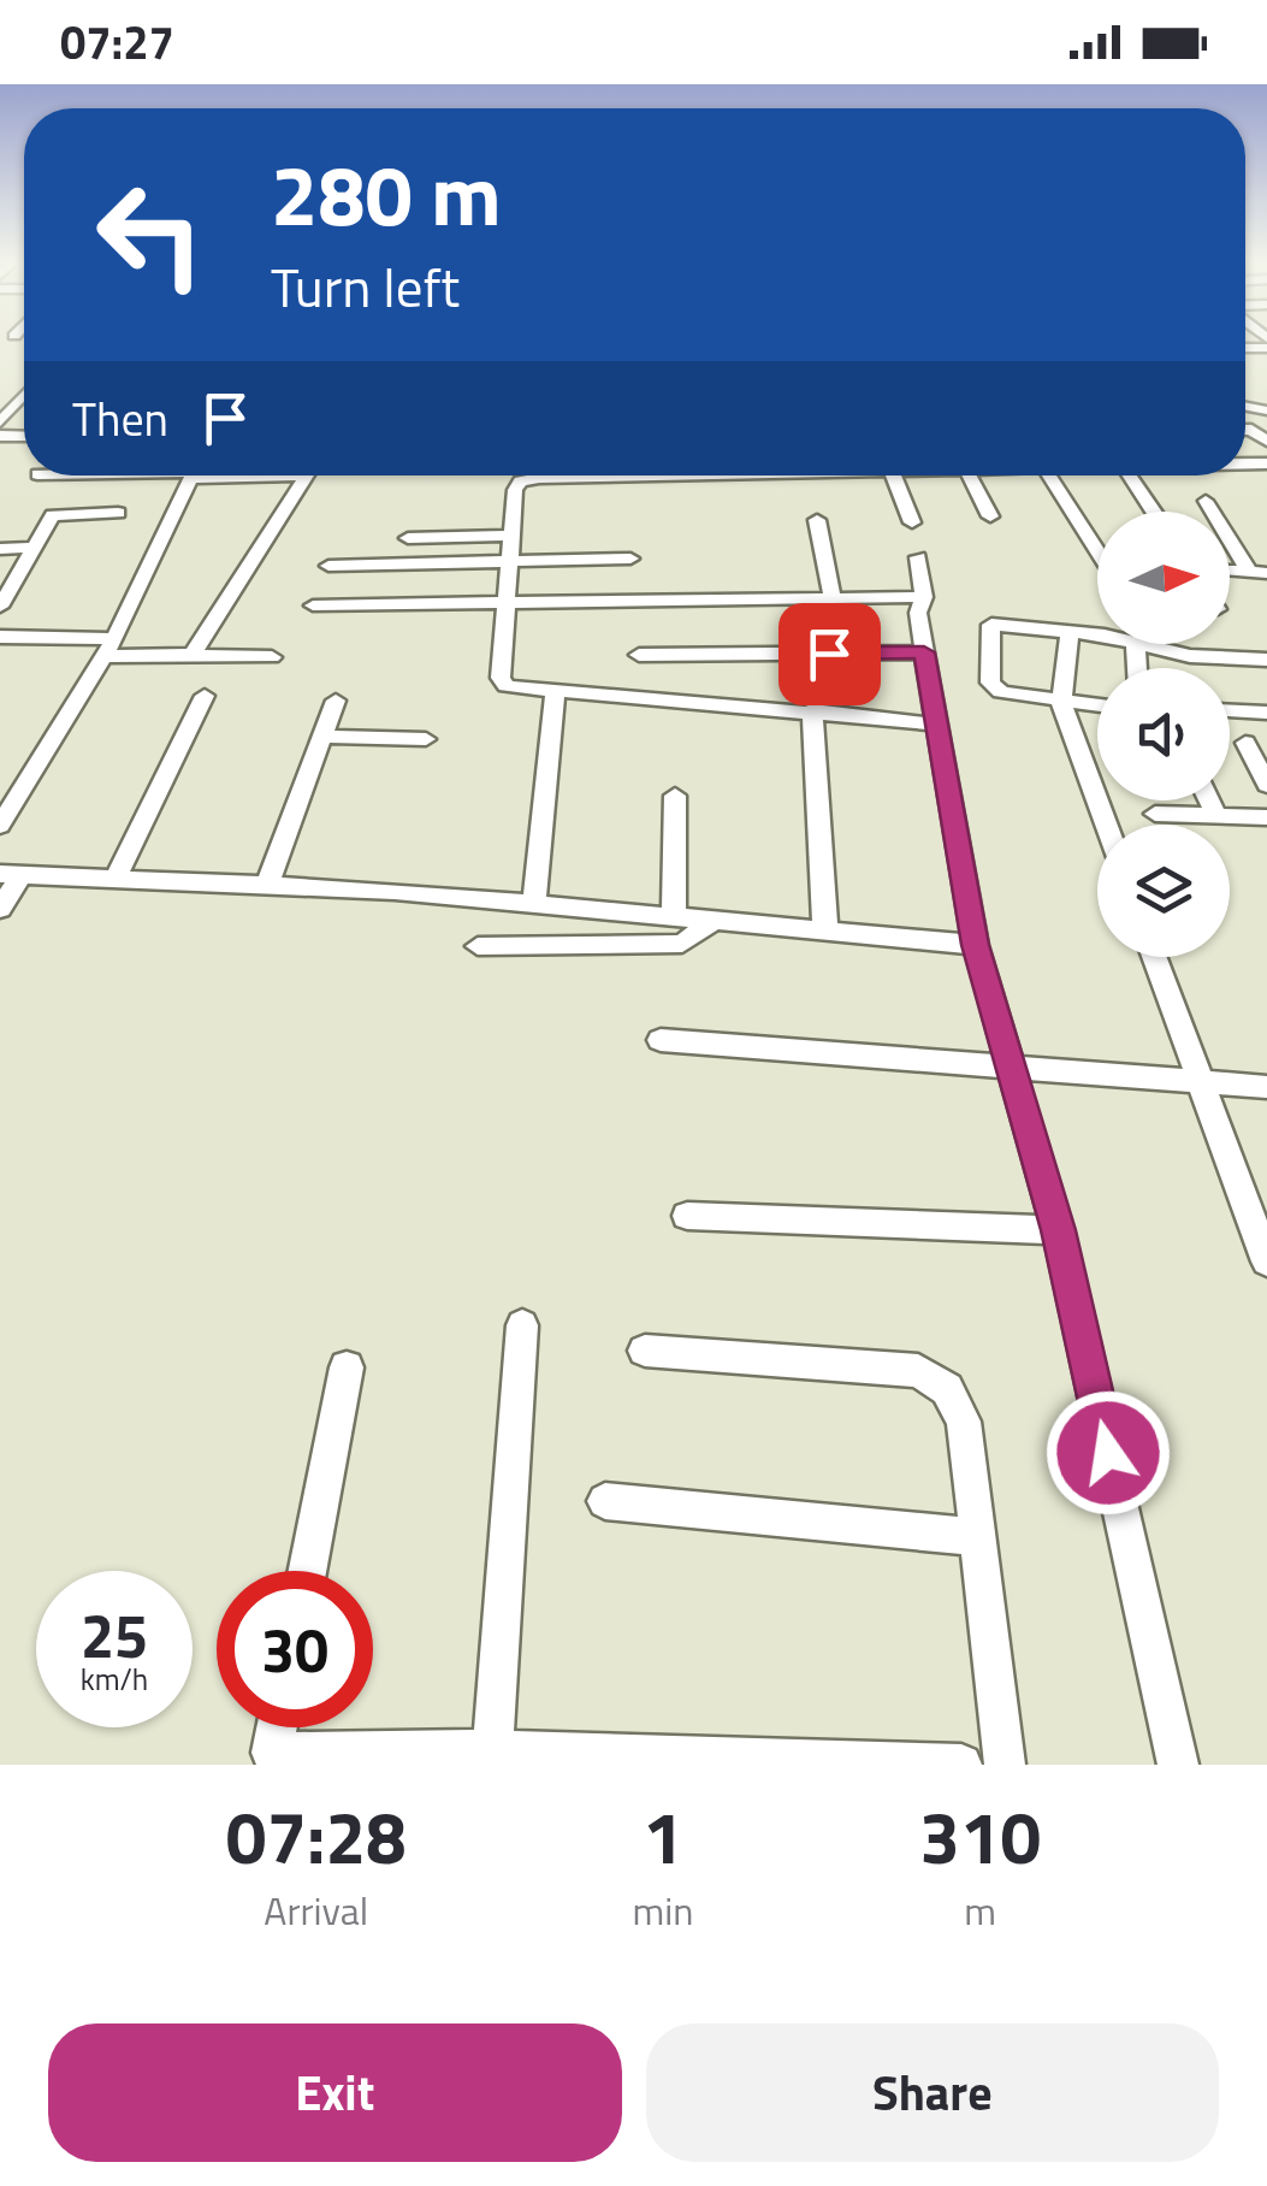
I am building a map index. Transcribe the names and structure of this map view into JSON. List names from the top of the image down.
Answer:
{
  "north": "right",
  "page": {
    "status": "07:27",
    "turn": ["280 m", "Turn left"],
    "then": "Then",
    "speed": "25 km/h",
    "limit": "30",
    "eta": [
      "07:28",
      "Arrival",
      "1",
      "min",
      "310",
      "m"
    ],
    "buttons": ["Exit", "Share"]
  }
}
